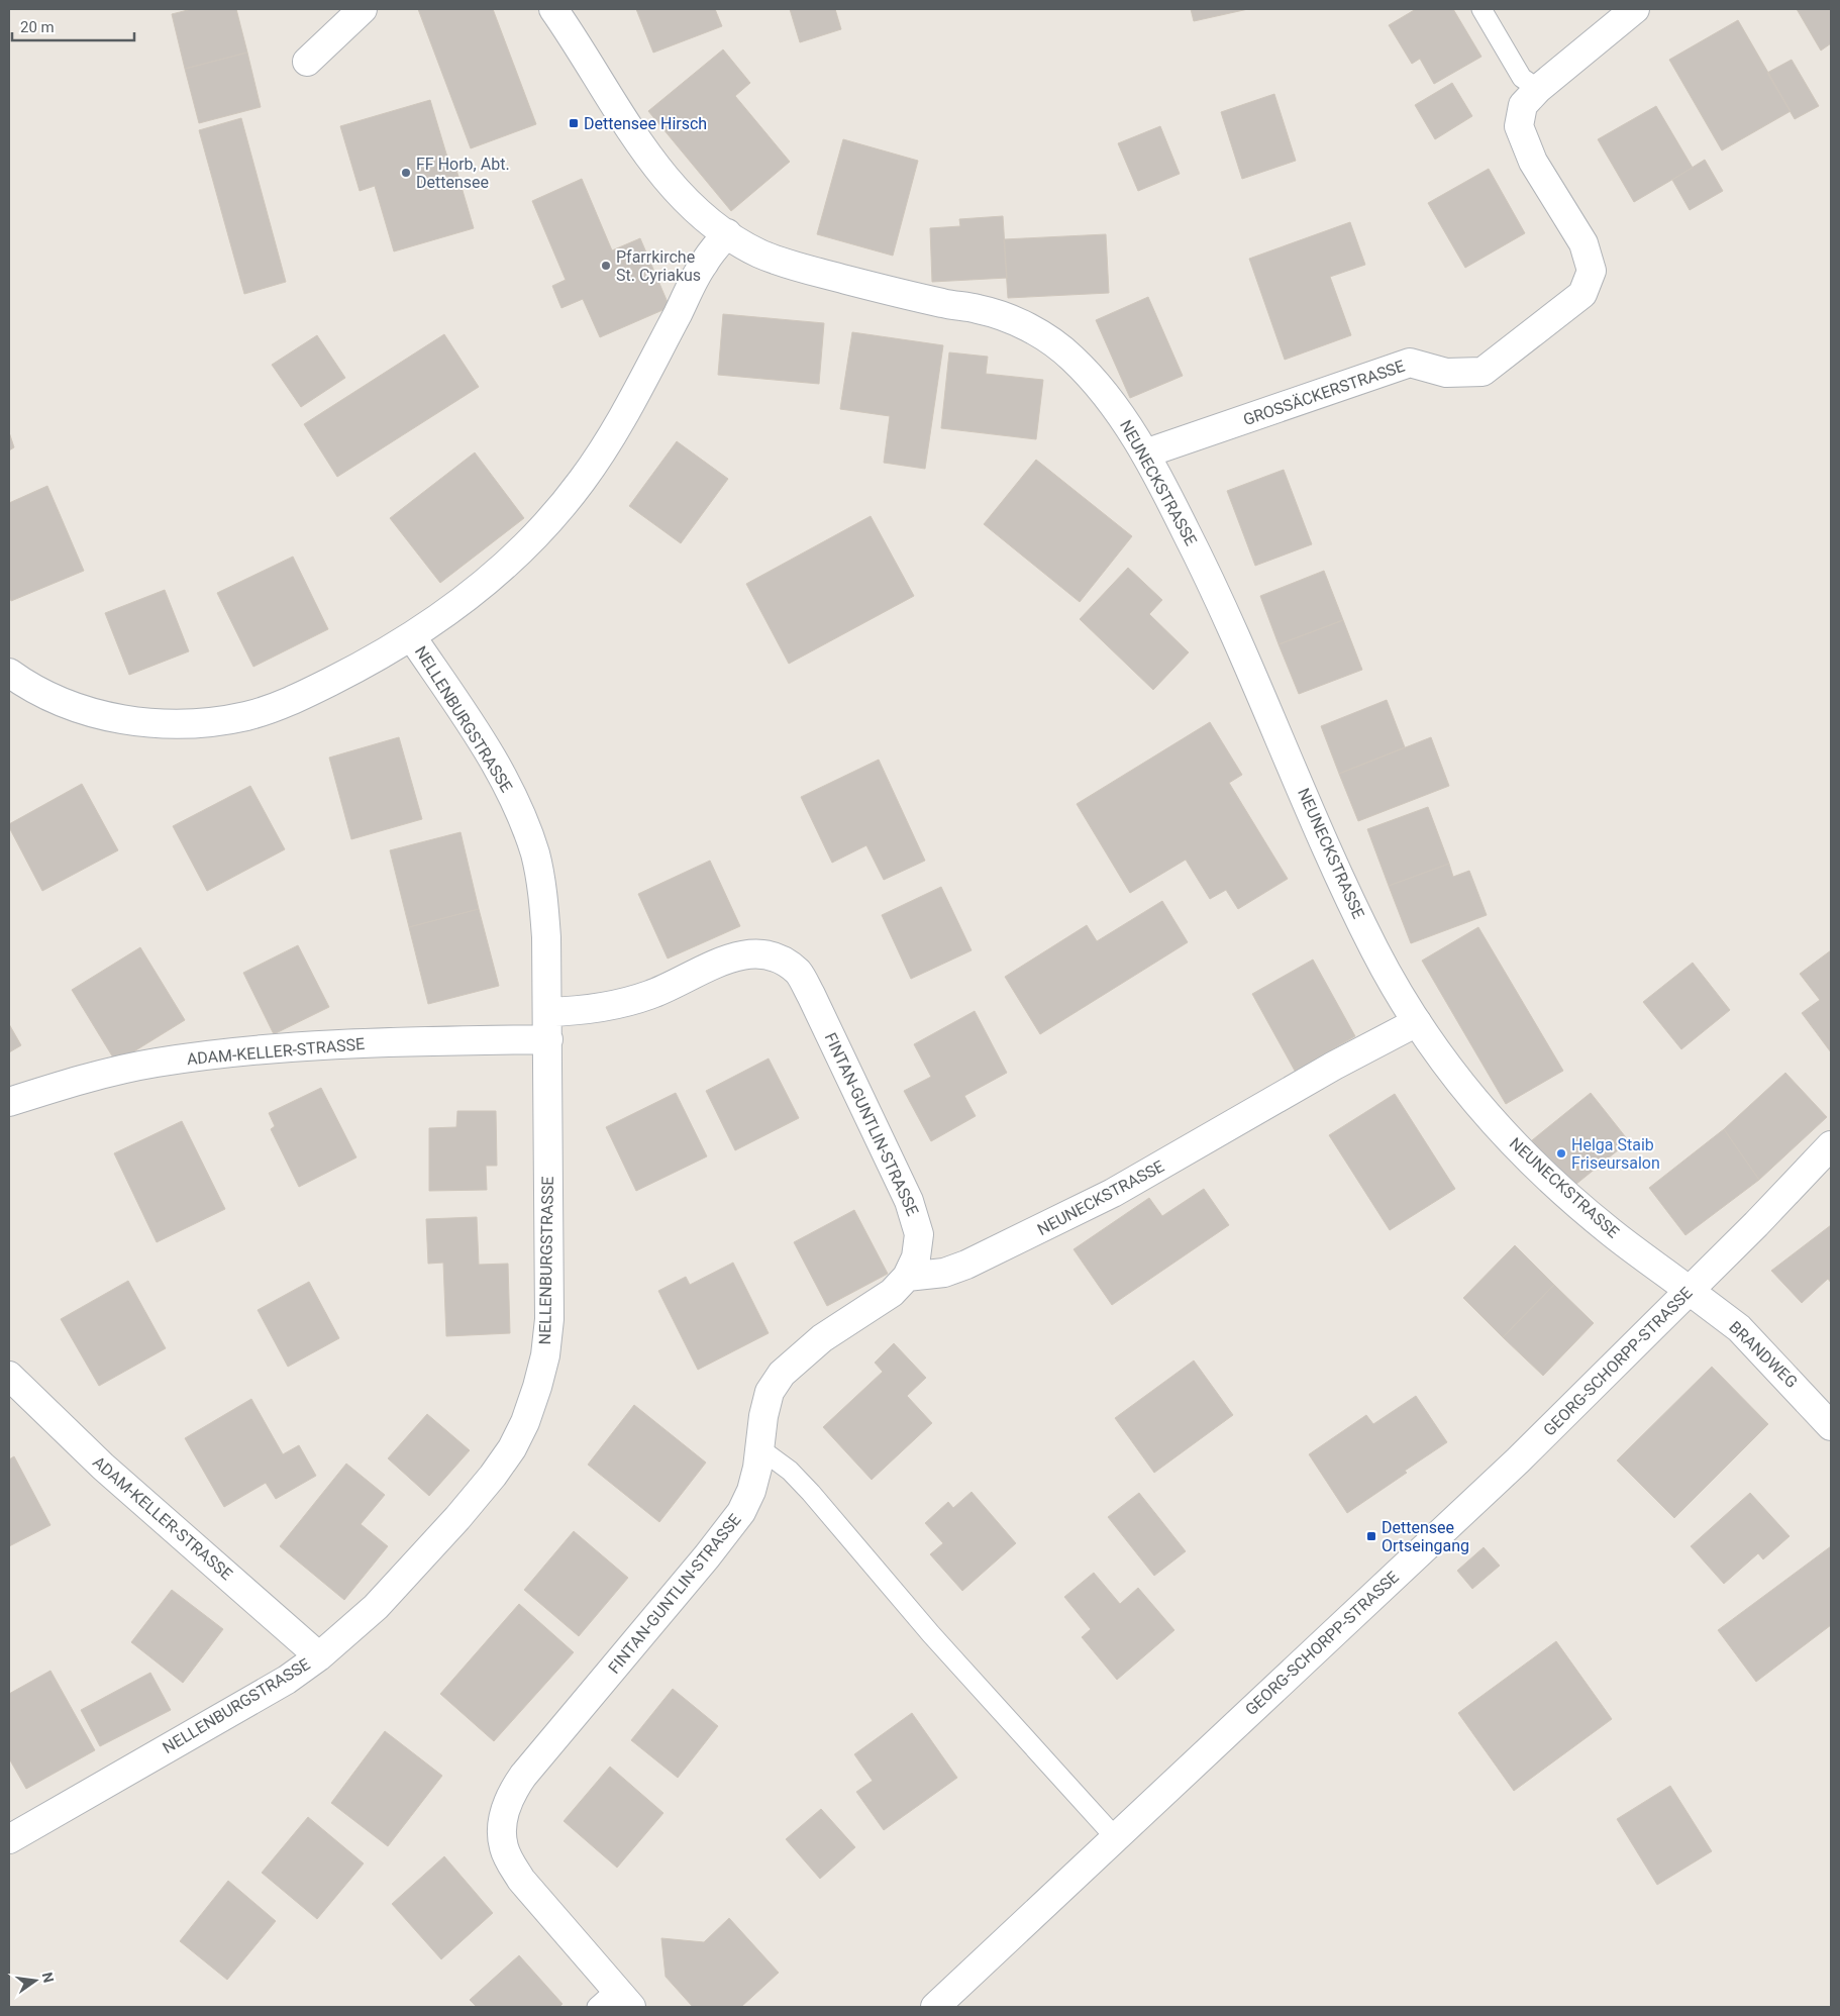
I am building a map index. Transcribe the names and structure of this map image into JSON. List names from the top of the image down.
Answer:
{
  "streets": {
    "street": [
      "GROSSÄCKERSTRASSE",
      "NEUNECKSTRASSE",
      "NELLENBURGSTRASSE",
      "ADAM-KELLER-STRASSE",
      "FINTAN-GUNTLIN-STRASSE",
      "BRANDWEG",
      "GEORG-SCHORPP-STRASSE"
    ]
  },
  "crossings": [
    ["GROSSÄCKERSTRASSE", "NEUNECKSTRASSE"],
    ["NEUNECKSTRASSE", "FINTAN-GUNTLIN-STRASSE"],
    ["NEUNECKSTRASSE", "BRANDWEG"],
    ["NEUNECKSTRASSE", "GEORG-SCHORPP-STRASSE"],
    ["NELLENBURGSTRASSE", "ADAM-KELLER-STRASSE"],
    ["NELLENBURGSTRASSE", "FINTAN-GUNTLIN-STRASSE"],
    ["BRANDWEG", "GEORG-SCHORPP-STRASSE"]
  ],
  "places": {
    "transit": ["Dettensee Hirsch", "Dettensee Ortseingang"],
    "other": ["FF Horb, Abt. Dettensee", "Pfarrkirche St. Cyriakus", "Helga Staib Friseursalon"]
  },
  "scale_bar": "20 m",
  "north": "right"
}
